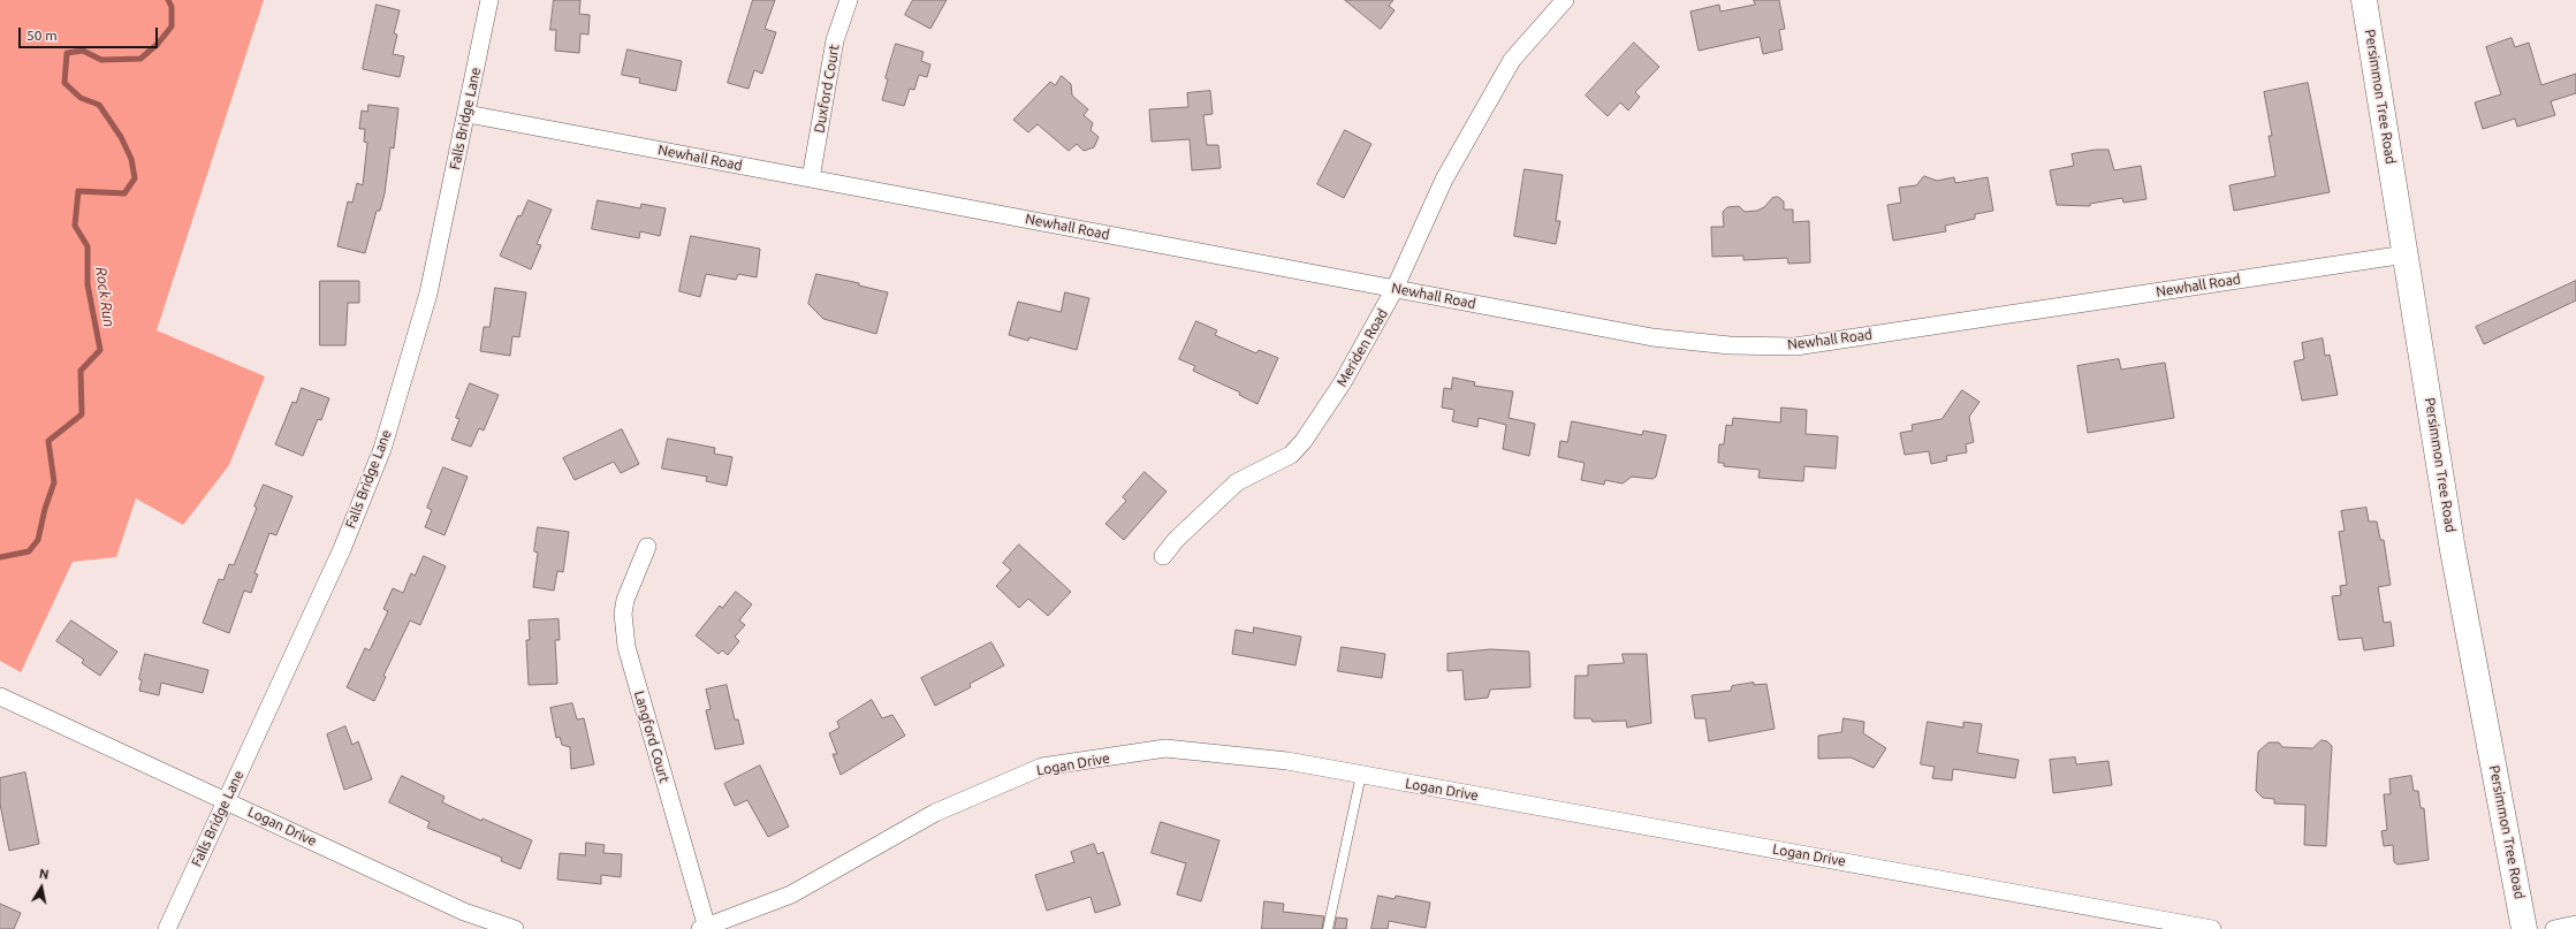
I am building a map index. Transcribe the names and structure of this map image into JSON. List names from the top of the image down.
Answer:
{
  "streets": {
    "main road": ["Persimmon Tree Road"],
    "street": [
      "Duxford Court",
      "Falls Bridge Lane",
      "Newhall Road",
      "Meriden Road",
      "Langford Court",
      "Logan Drive"
    ]
  },
  "crossings": [
    ["Duxford Court", "Newhall Road"],
    ["Persimmon Tree Road", "Newhall Road"],
    ["Falls Bridge Lane", "Newhall Road"],
    ["Falls Bridge Lane", "Logan Drive"],
    ["Newhall Road", "Meriden Road"],
    ["Langford Court", "Logan Drive"]
  ],
  "water": ["Rock Run"],
  "scale_bar": "50 m",
  "north": "top"
}
